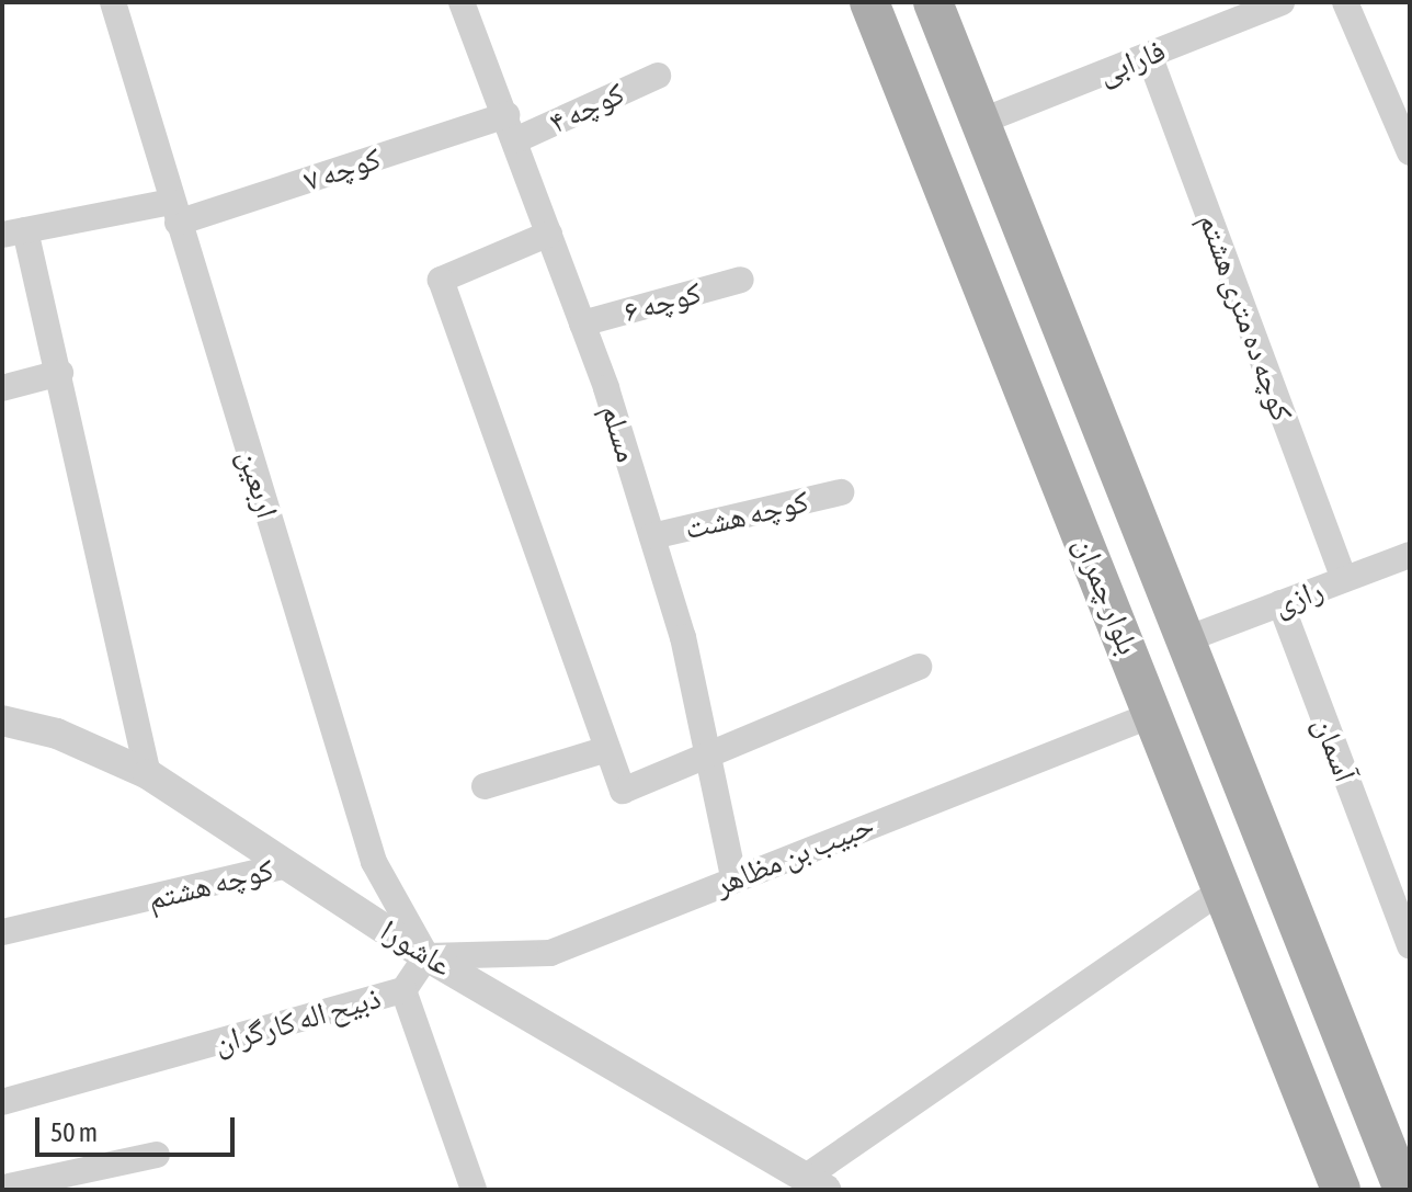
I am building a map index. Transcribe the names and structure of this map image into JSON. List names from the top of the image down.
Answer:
{
  "streets": {
    "main road": ["بلوار چمران"],
    "street": [
      "فارابی",
      "کوچه ۴",
      "کوچه ۷",
      "کوچه ۶",
      "کوچه ده متری هشتم",
      "مسلم",
      "اربعین",
      "کوچه هشت",
      "رازی",
      "آسمان",
      "حبیب بن مظاهر",
      "کوچه هشتم",
      "عاشورا",
      "ذبیح اله کارگران"
    ]
  },
  "crossings": [
    ["فارابی", "کوچه ده متری هشتم"],
    ["فارابی", "بلوار چمران"],
    ["کوچه ۴", "مسلم"],
    ["کوچه ۷", "مسلم"],
    ["کوچه ۷", "اربعین"],
    ["کوچه ۶", "مسلم"],
    ["کوچه ده متری هشتم", "رازی"],
    ["مسلم", "کوچه هشت"],
    ["مسلم", "حبیب بن مظاهر"],
    ["اربعین", "حبیب بن مظاهر"],
    ["اربعین", "عاشورا"],
    ["بلوار چمران", "رازی"],
    ["بلوار چمران", "حبیب بن مظاهر"],
    ["رازی", "آسمان"],
    ["حبیب بن مظاهر", "عاشورا"],
    ["کوچه هشتم", "عاشورا"]
  ],
  "scale_bar": "50 m"
}
